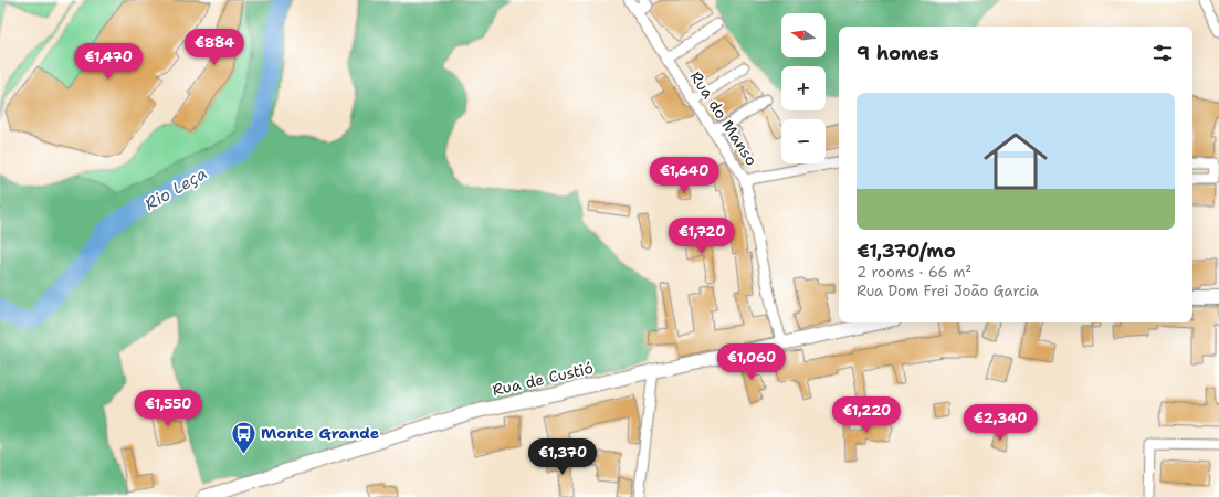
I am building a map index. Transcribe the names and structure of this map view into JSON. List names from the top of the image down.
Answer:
{
  "streets": {
    "main road": ["Rua de Custió"],
    "street": ["Rua do Manso"]
  },
  "crossings": [
    ["Rua do Manso", "Rua de Custió"]
  ],
  "water": ["Rio Leça"],
  "places": {
    "bus stop": ["Monte Grande"]
  },
  "north": "left",
  "page": {
    "map_buttons": ["+", "−"],
    "heading": "9 homes",
    "price": [
      "€884",
      "€1,470",
      "€1,640",
      "€1,720",
      "€1,060",
      "€1,550",
      "€1,220",
      "€2,340",
      "€1,370"
    ],
    "list": [
      {
        "name": "€1,370/mo",
        "note": "2 rooms · 66 m² · Rua Dom Frei João Garcia"
      }
    ]
  }
}
